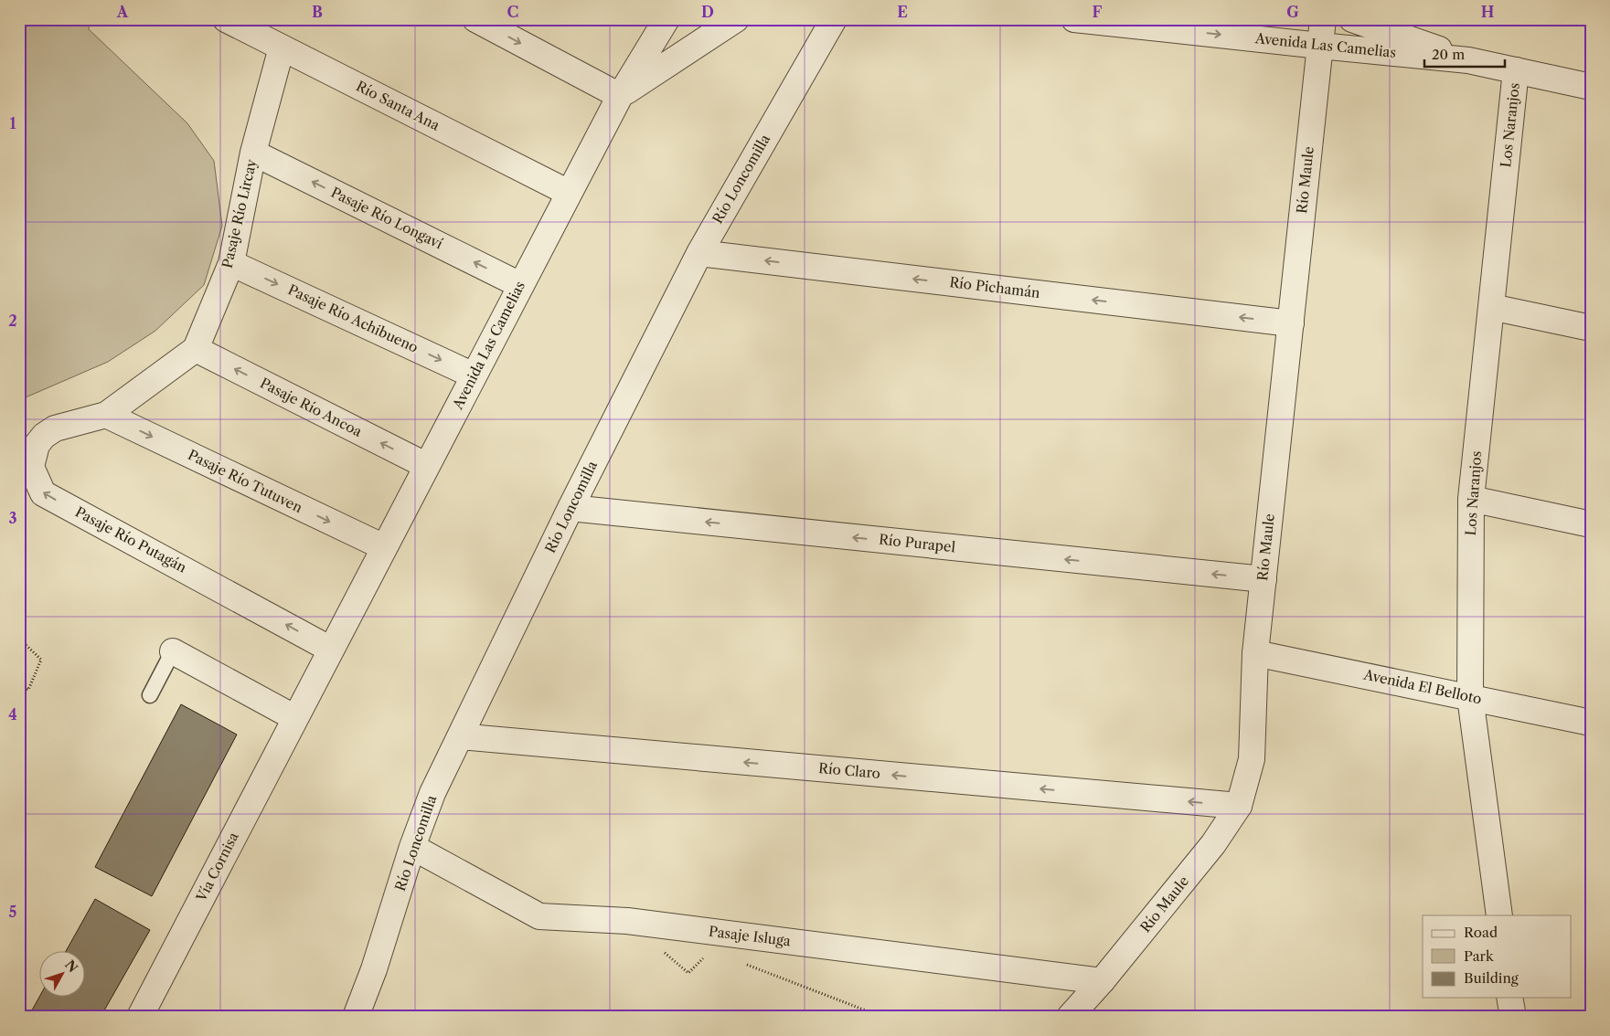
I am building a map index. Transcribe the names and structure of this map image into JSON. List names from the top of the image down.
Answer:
{
  "streets": {
    "street": [
      "Avenida Las Camelias",
      "Río Santa Ana",
      "Los Naranjos",
      "Río Loncomilla",
      "Río Maule",
      "Pasaje Río Lircay",
      "Pasaje Río Longaví",
      "Río Pichamán",
      "Pasaje Río Achibueno",
      "Pasaje Río Ancoa",
      "Pasaje Río Tutuven",
      "Pasaje Río Putagán",
      "Río Purapel",
      "Avenida El Belloto",
      "Río Claro",
      "Vía Cornisa",
      "Pasaje Isluga"
    ]
  },
  "crossings": [
    ["Avenida Las Camelias", "Río Santa Ana"],
    ["Avenida Las Camelias", "Los Naranjos"],
    ["Avenida Las Camelias", "Río Maule"],
    ["Avenida Las Camelias", "Pasaje Río Longaví"],
    ["Avenida Las Camelias", "Pasaje Río Achibueno"],
    ["Avenida Las Camelias", "Pasaje Río Ancoa"],
    ["Avenida Las Camelias", "Pasaje Río Tutuven"],
    ["Avenida Las Camelias", "Pasaje Río Putagán"],
    ["Avenida Las Camelias", "Vía Cornisa"],
    ["Río Santa Ana", "Pasaje Río Lircay"],
    ["Los Naranjos", "Avenida El Belloto"],
    ["Río Loncomilla", "Río Pichamán"],
    ["Río Loncomilla", "Río Purapel"],
    ["Río Loncomilla", "Río Claro"],
    ["Río Loncomilla", "Pasaje Isluga"],
    ["Río Maule", "Río Pichamán"],
    ["Río Maule", "Río Purapel"],
    ["Río Maule", "Avenida El Belloto"],
    ["Río Maule", "Río Claro"],
    ["Río Maule", "Pasaje Isluga"],
    ["Pasaje Río Lircay", "Pasaje Río Longaví"],
    ["Pasaje Río Lircay", "Pasaje Río Achibueno"],
    ["Pasaje Río Lircay", "Pasaje Río Ancoa"],
    ["Pasaje Río Tutuven", "Pasaje Río Putagán"]
  ],
  "one_way": [
    "Río Pichamán",
    "Pasaje Río Achibueno",
    "Pasaje Río Ancoa",
    "Río Purapel",
    "Río Claro"
  ],
  "legend": ["Road", "Park", "Building"],
  "scale_bar": "20 m",
  "north": "top right",
  "grid": {
    "columns": [
      "A",
      "B",
      "C",
      "D",
      "E",
      "F",
      "G",
      "H"
    ],
    "rows": [
      "1",
      "2",
      "3",
      "4",
      "5"
    ]
  }
}
